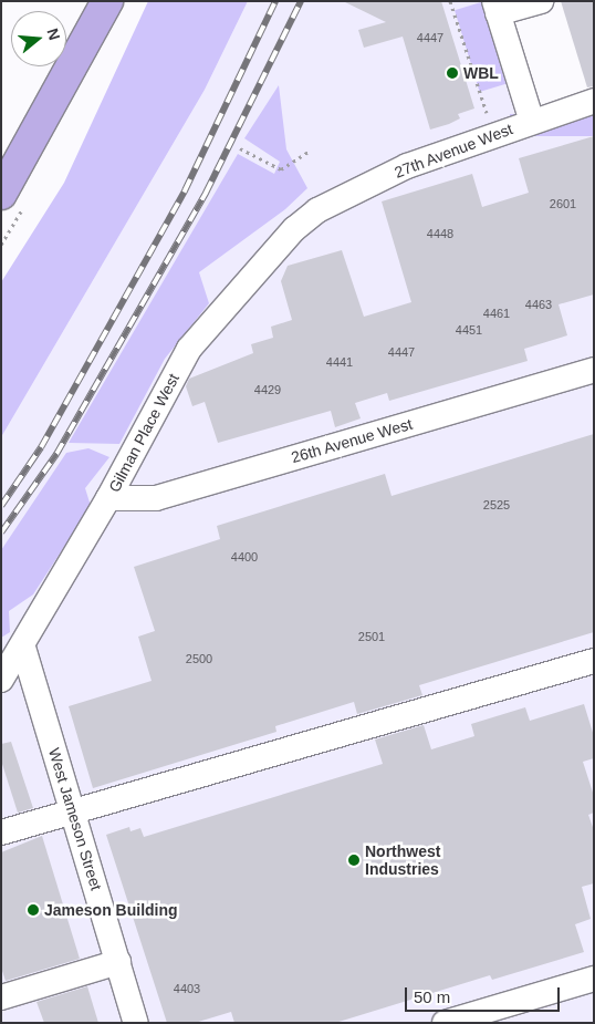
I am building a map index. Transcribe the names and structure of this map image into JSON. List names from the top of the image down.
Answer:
{
  "streets": {
    "street": [
      "27th Avenue West",
      "Gilman Place West",
      "26th Avenue West",
      "West Jameson Street"
    ]
  },
  "crossings": [
    ["27th Avenue West", "Gilman Place West"],
    ["Gilman Place West", "26th Avenue West"],
    ["Gilman Place West", "West Jameson Street"]
  ],
  "places": ["WBL", "Northwest Industries", "Jameson Building"],
  "house_numbers": [
    "4447",
    "2601",
    "4448",
    "4463",
    "4461",
    "4451",
    "4447",
    "4441",
    "4429",
    "2525",
    "4400",
    "2501",
    "2500",
    "4403"
  ],
  "scale_bar": "50 m",
  "north": "right"
}
